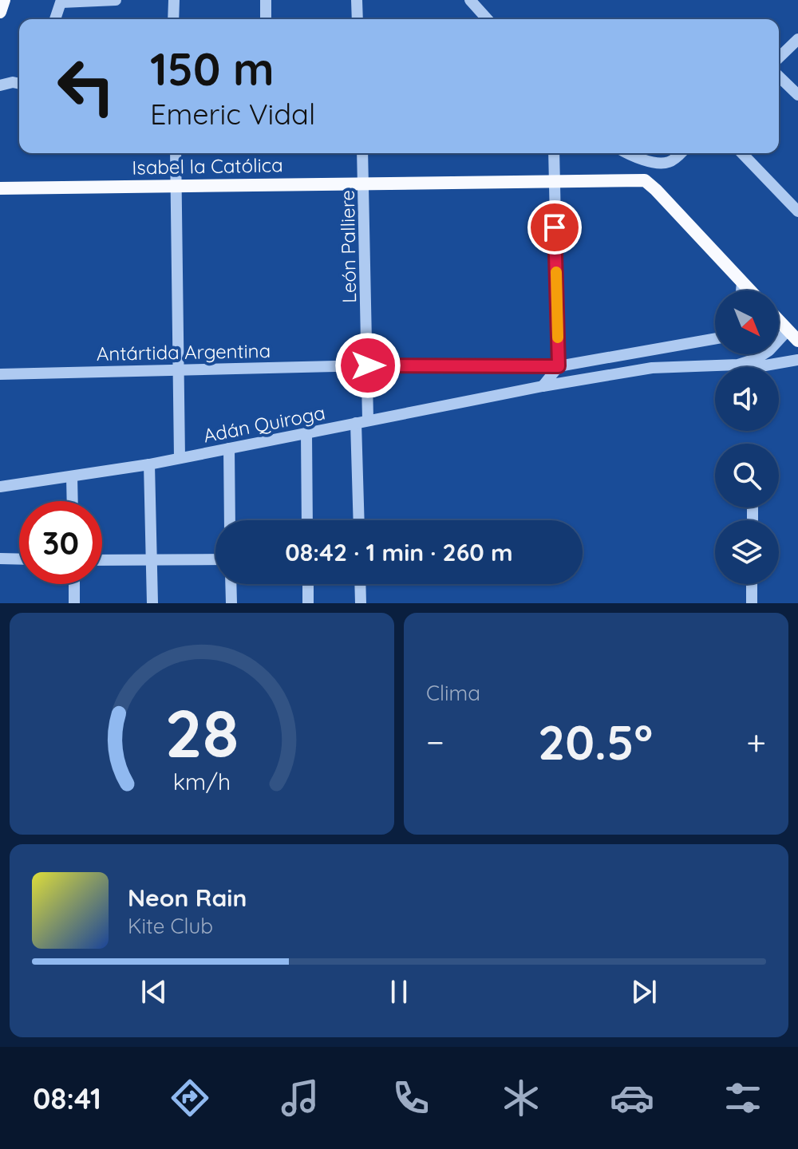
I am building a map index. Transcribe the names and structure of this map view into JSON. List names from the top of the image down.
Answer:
{
  "streets": {
    "main road": ["Isabel la Católica"],
    "street": ["León Palliere", "Antártida Argentina", "Adán Quiroga"]
  },
  "crossings": [
    ["Isabel la Católica", "León Palliere"],
    ["León Palliere", "Antártida Argentina"],
    ["León Palliere", "Adán Quiroga"]
  ],
  "north": "bottom right",
  "page": {
    "turn": ["150 m", "Emeric Vidal"],
    "limit": "30",
    "trip": "08:42 · 1 min · 260 m",
    "tile": "Clima",
    "heat": ["−", "20.5°", "+"],
    "song": ["Neon Rain", "Kite Club"],
    "tabs": "08:41",
    "gauge": ["28", "km/h"]
  }
}
